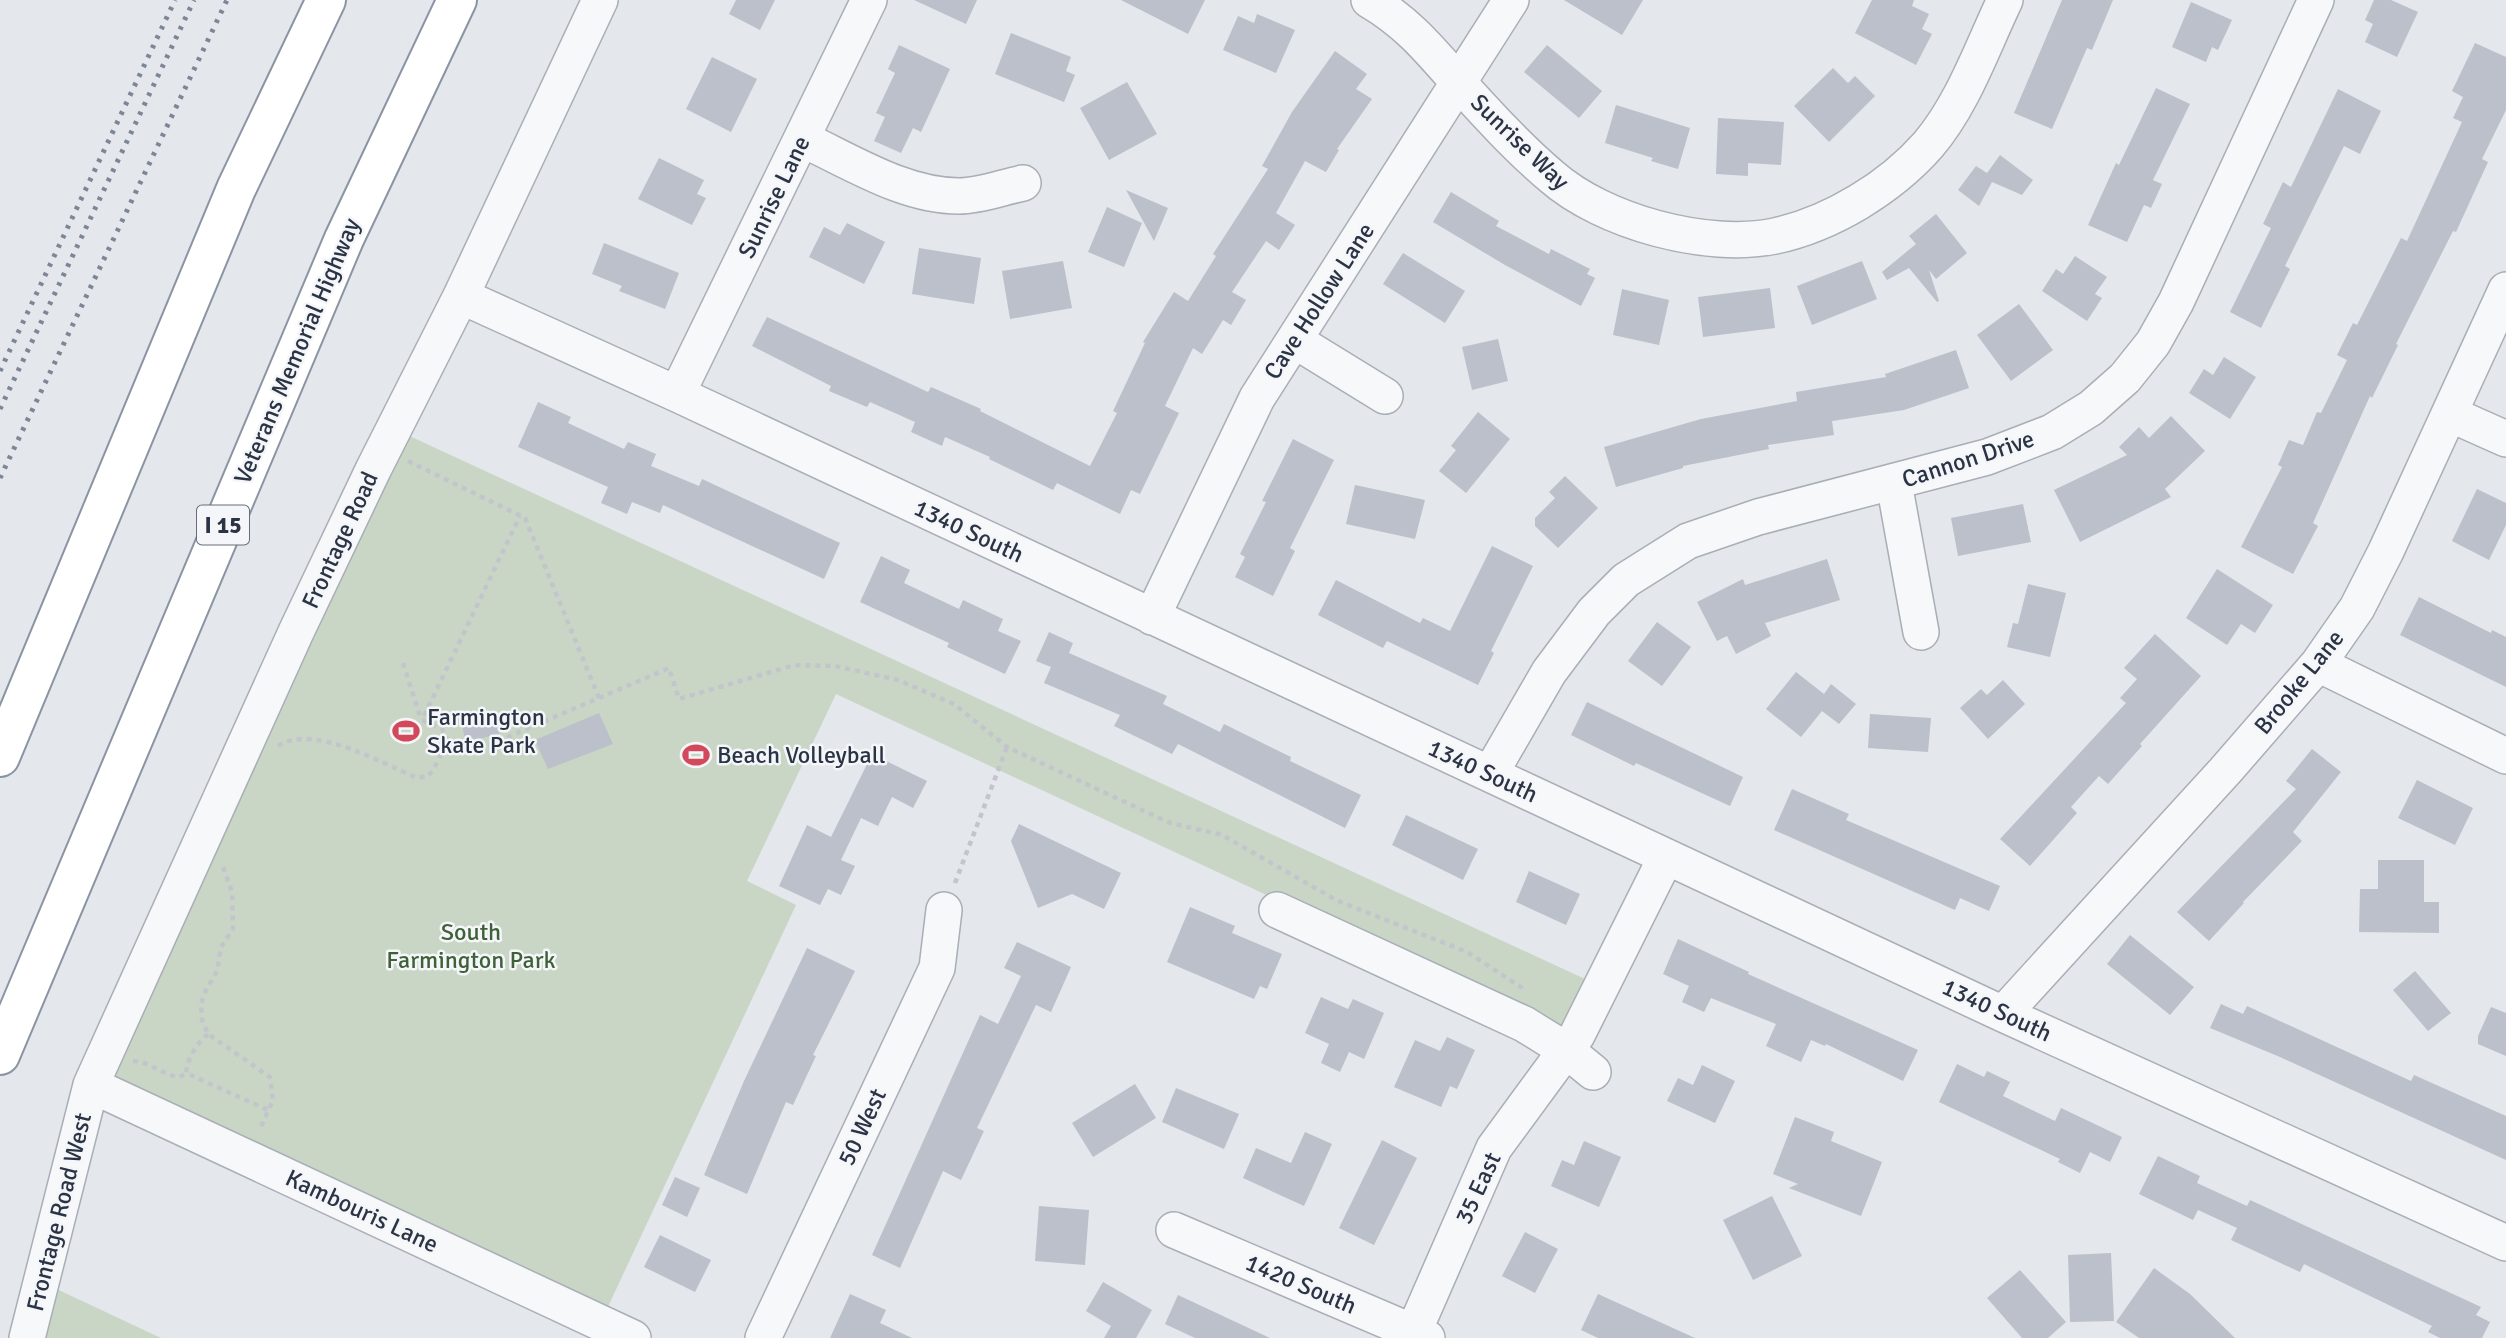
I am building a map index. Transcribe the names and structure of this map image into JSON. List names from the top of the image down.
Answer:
{
  "streets": {
    "highway": ["Veterans Memorial Highway", "I 15"],
    "street": [
      "Sunrise Way",
      "Sunrise Lane",
      "Cave Hollow Lane",
      "Cannon Drive",
      "1340 South",
      "Frontage Road",
      "Brooke Lane",
      "50 West",
      "35 East",
      "Kambouris Lane",
      "Frontage Road West",
      "1420 South"
    ]
  },
  "crossings": [
    ["Sunrise Way", "Cave Hollow Lane"],
    ["Sunrise Lane", "1340 South"],
    ["Cave Hollow Lane", "1340 South"],
    ["Cannon Drive", "1340 South"],
    ["1340 South", "Frontage Road"],
    ["1340 South", "Brooke Lane"],
    ["1340 South", "35 East"],
    ["Frontage Road", "Kambouris Lane"],
    ["Frontage Road", "Frontage Road West"],
    ["35 East", "1420 South"],
    ["Kambouris Lane", "Frontage Road West"]
  ],
  "parks": ["South Farmington Park"],
  "places": {
    "sports": ["Farmington Skate Park", "Beach Volleyball"]
  }
}
